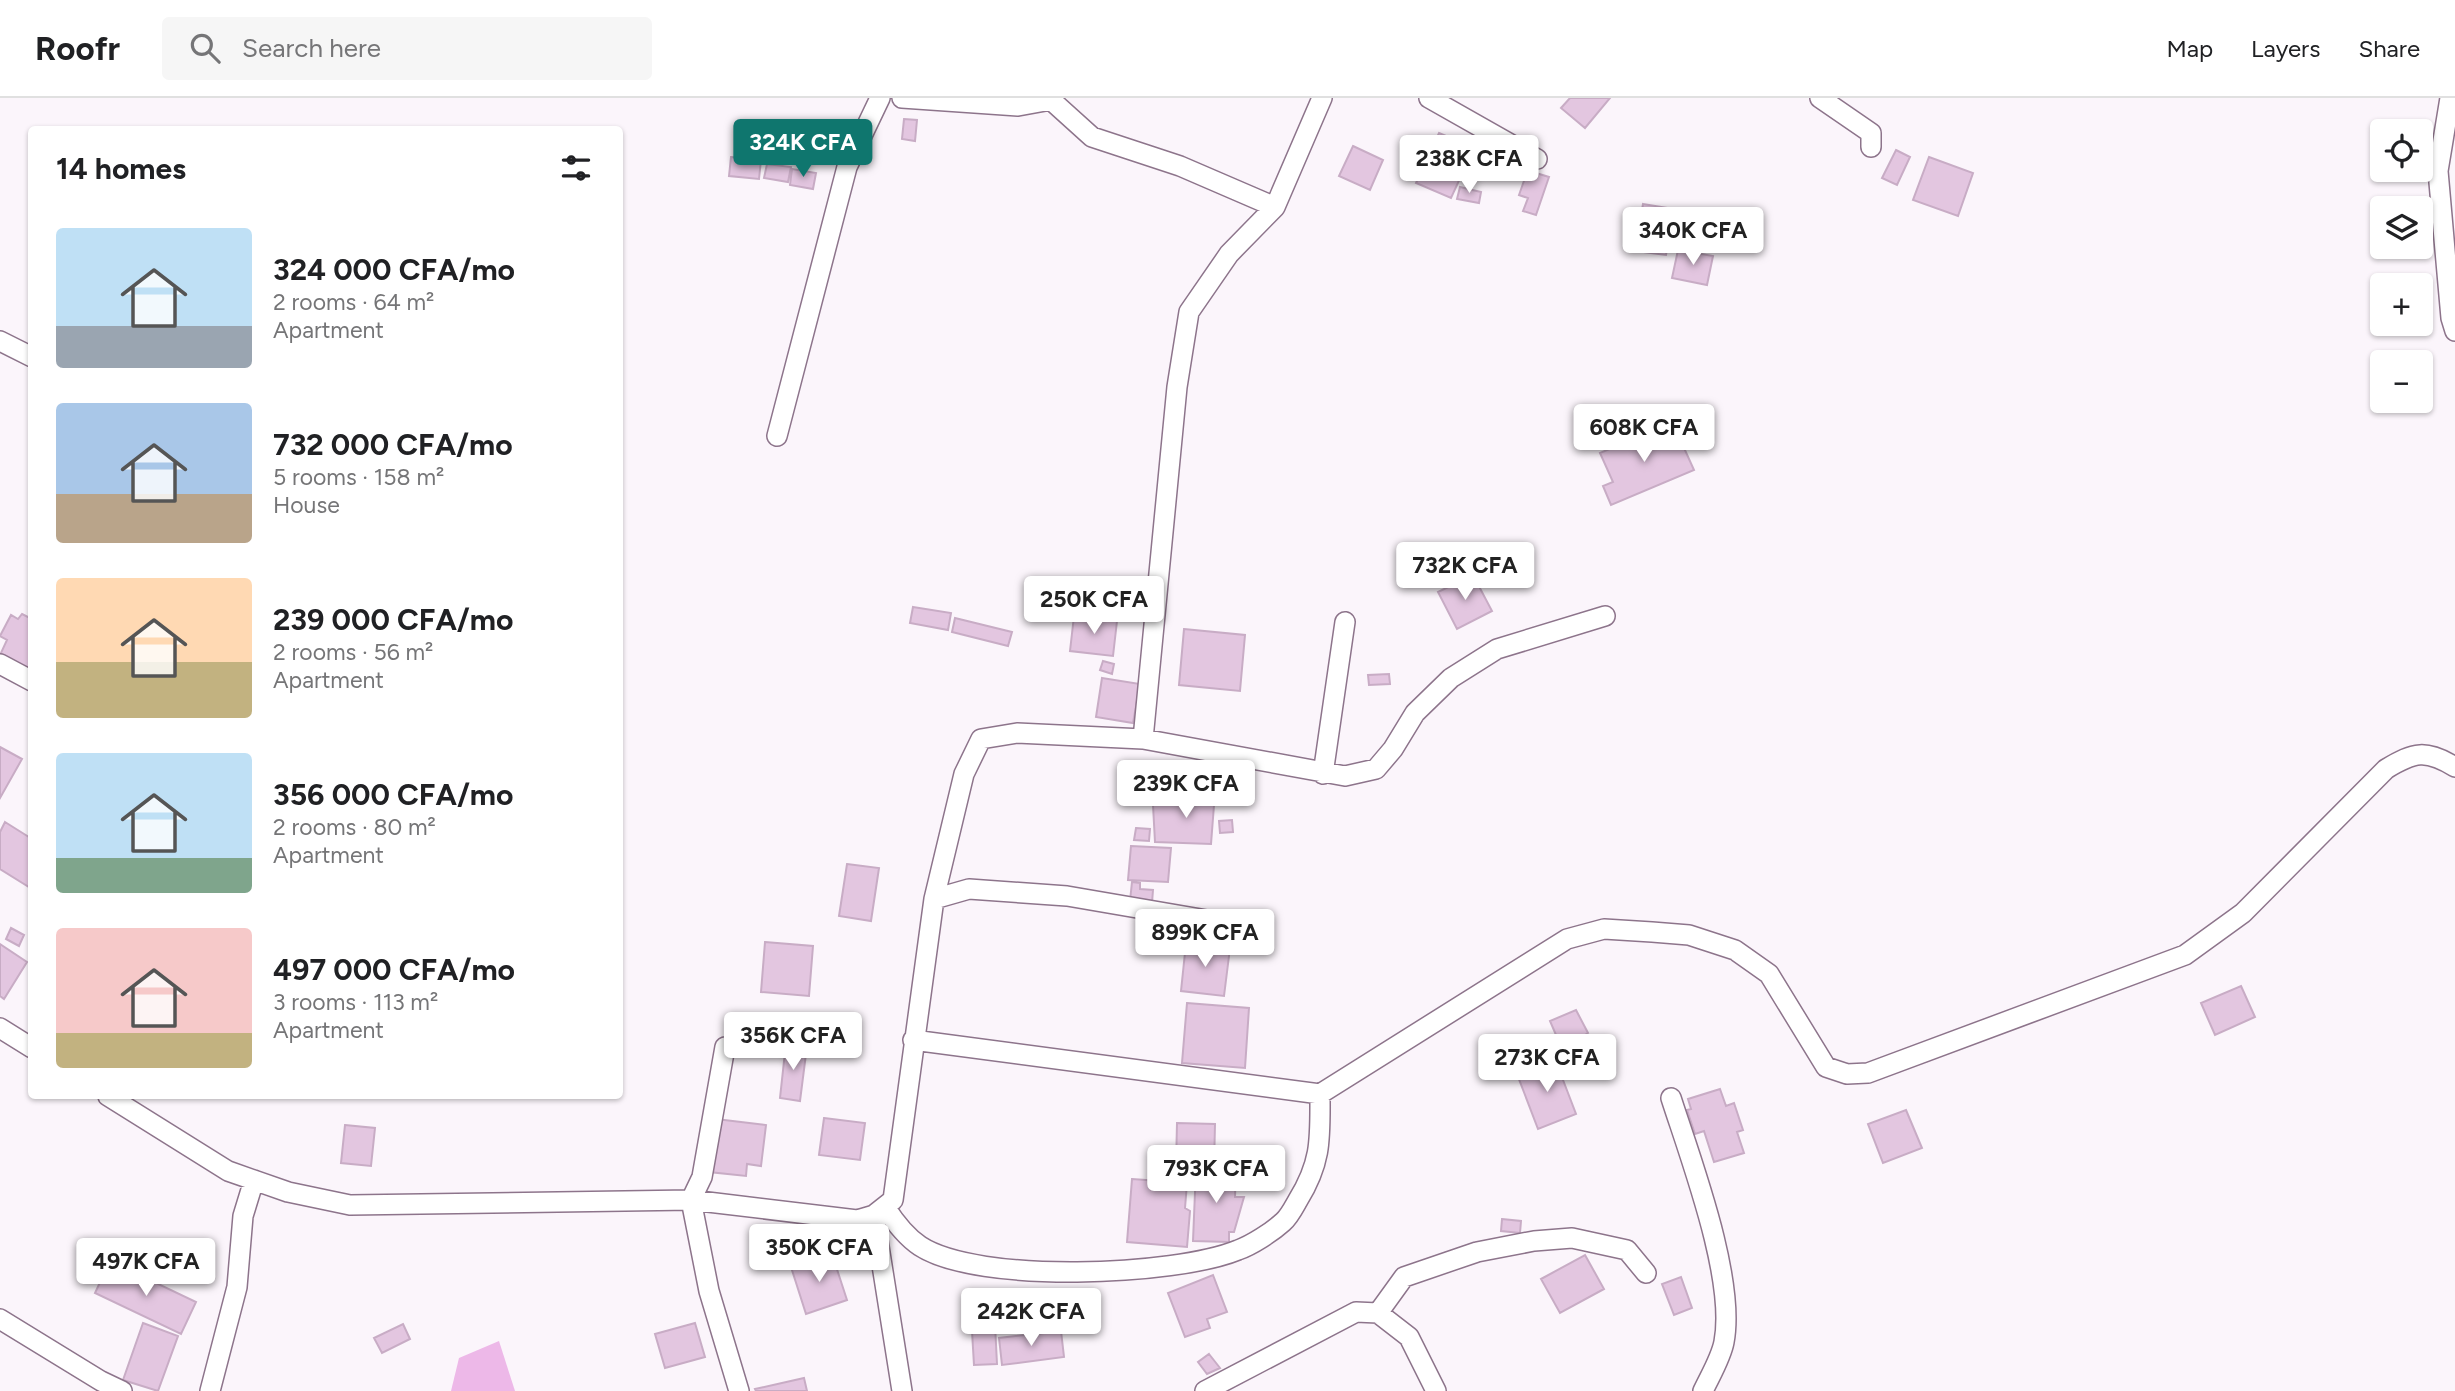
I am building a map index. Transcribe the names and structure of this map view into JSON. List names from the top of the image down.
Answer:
{
  "page": {
    "header": "Roofr",
    "search": "Search here",
    "nav": ["Map", "Layers", "Share"],
    "map_buttons": ["+", "−"],
    "price": [
      "324K CFA",
      "238K CFA",
      "340K CFA",
      "608K CFA",
      "732K CFA",
      "250K CFA",
      "239K CFA",
      "899K CFA",
      "356K CFA",
      "273K CFA",
      "793K CFA",
      "350K CFA",
      "497K CFA",
      "242K CFA"
    ],
    "heading": "14 homes",
    "list": [
      {
        "name": "324 000 CFA/mo",
        "note": "2 rooms · 64 m² · Apartment"
      },
      {
        "name": "732 000 CFA/mo",
        "note": "5 rooms · 158 m² · House"
      },
      {
        "name": "239 000 CFA/mo",
        "note": "2 rooms · 56 m² · Apartment"
      },
      {
        "name": "356 000 CFA/mo",
        "note": "2 rooms · 80 m² · Apartment"
      },
      {
        "name": "497 000 CFA/mo",
        "note": "3 rooms · 113 m² · Apartment"
      }
    ]
  }
}
